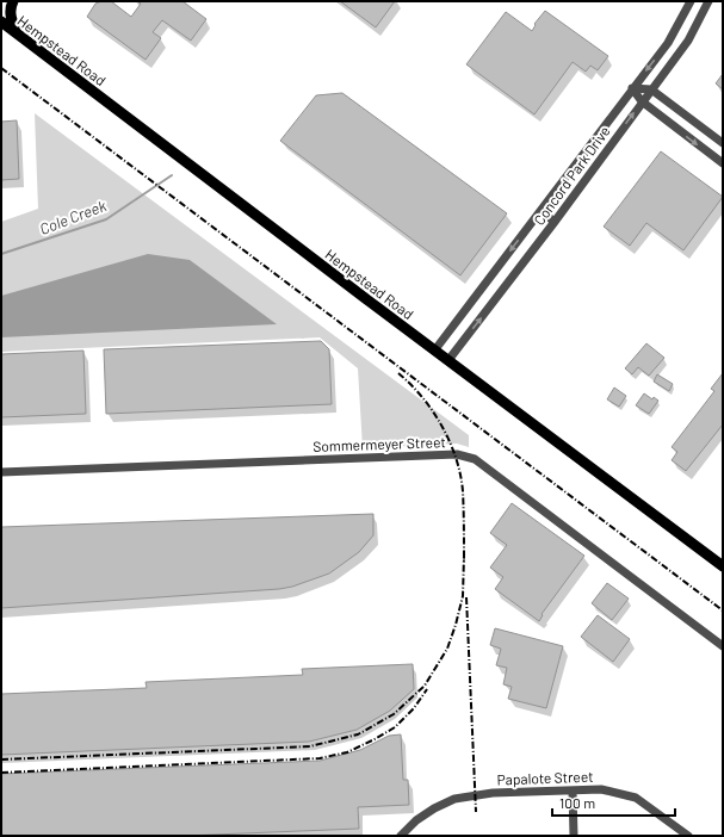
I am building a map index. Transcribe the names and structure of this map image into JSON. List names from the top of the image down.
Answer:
{
  "streets": {
    "main road": ["Hempstead Road"],
    "street": ["Concord Park Drive", "Sommermeyer Street", "Papalote Street"]
  },
  "crossings": [
    ["Hempstead Road", "Concord Park Drive"]
  ],
  "water": ["Cole Creek"],
  "scale_bar": "100 m"
}
